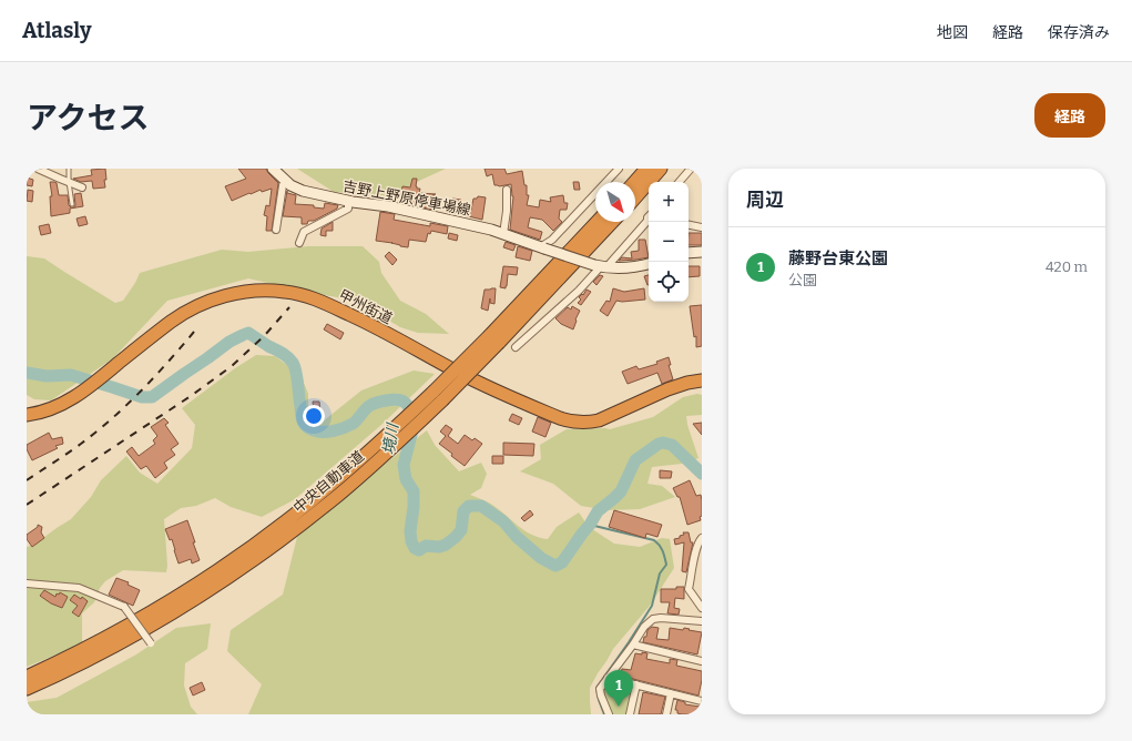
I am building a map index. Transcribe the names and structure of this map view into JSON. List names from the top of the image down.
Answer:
{
  "streets": {
    "highway": ["甲州街道", "中央自動車道"],
    "main road": ["吉野上野原停車場線"]
  },
  "water": ["境川"],
  "north": "bottom right",
  "page": {
    "header": "Atlasly",
    "nav": ["地図", "経路", "保存済み"],
    "title": "アクセス",
    "buttons": "経路",
    "heading": "周辺",
    "map_buttons": ["+", "−"],
    "list": [
      {
        "mark": "1",
        "name": "藤野台東公園",
        "note": "公園",
        "value": "420 m"
      }
    ],
    "pins": "1"
  }
}
